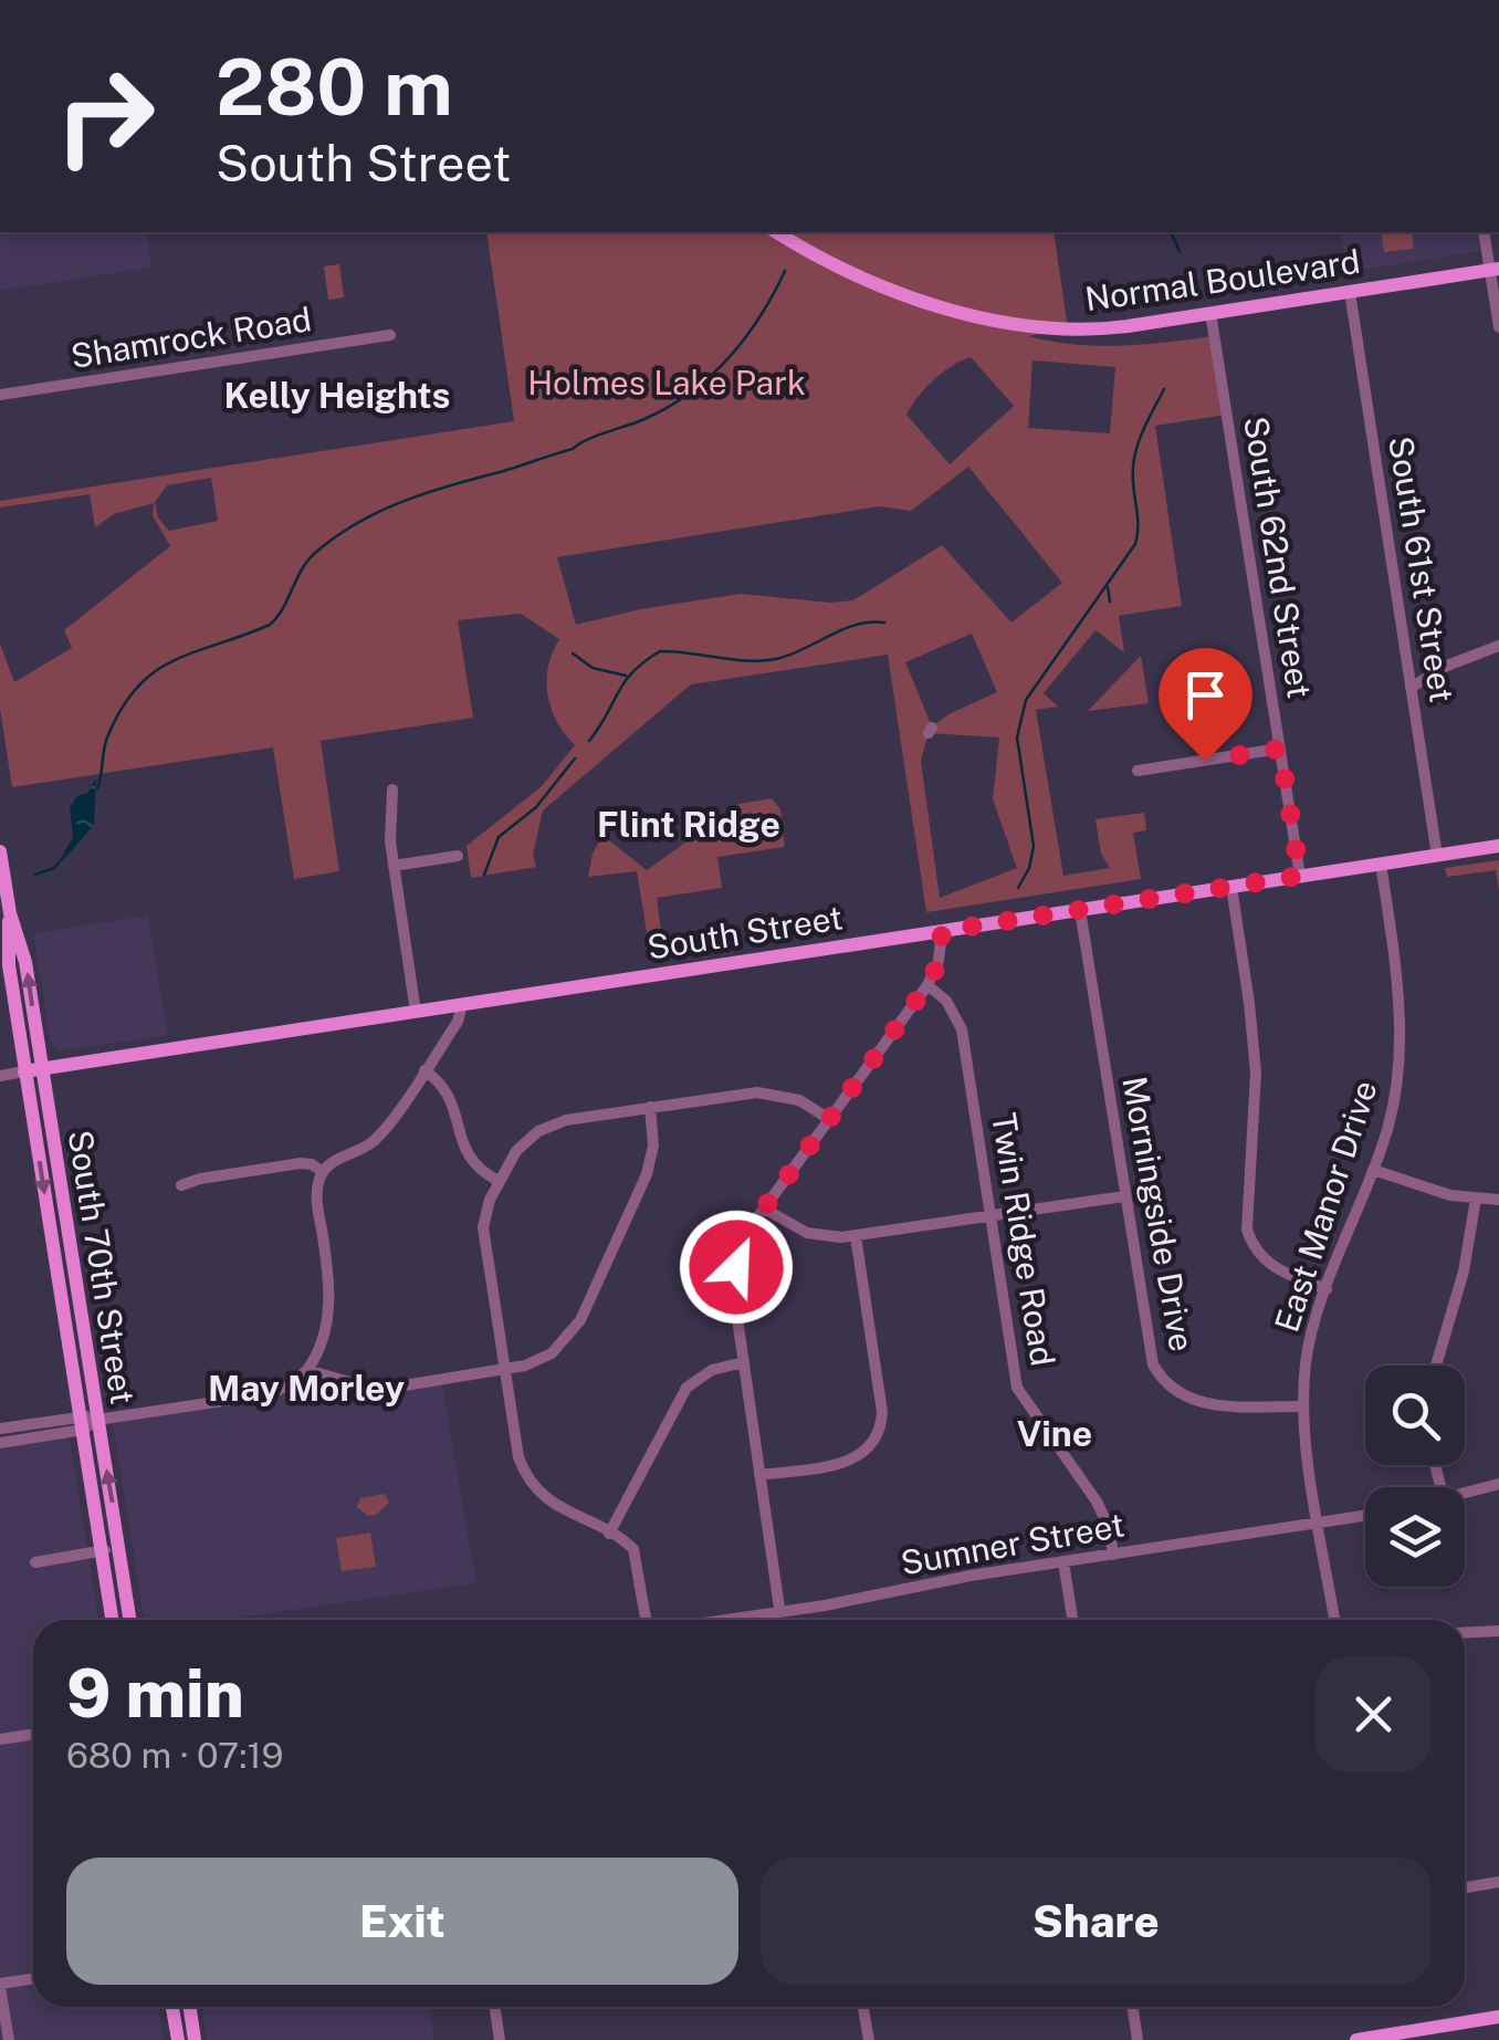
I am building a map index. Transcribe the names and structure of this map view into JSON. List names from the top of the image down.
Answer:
{
  "streets": {
    "main road": ["Normal Boulevard", "South Street", "South 70th Street"],
    "street": [
      "Shamrock Road",
      "South 62nd Street",
      "South 61st Street",
      "East Manor Drive",
      "Morningside Drive",
      "Twin Ridge Road",
      "Sumner Street"
    ]
  },
  "crossings": [
    ["Normal Boulevard", "South 62nd Street"],
    ["Normal Boulevard", "South 61st Street"],
    ["South 62nd Street", "South Street"],
    ["South 61st Street", "South Street"],
    ["South Street", "East Manor Drive"],
    ["South Street", "Morningside Drive"],
    ["South Street", "South 70th Street"],
    ["East Manor Drive", "Morningside Drive"],
    ["East Manor Drive", "Sumner Street"],
    ["Twin Ridge Road", "Sumner Street"]
  ],
  "districts": [
    "Kelly Heights",
    "Flint Ridge",
    "May Morley",
    "Vine"
  ],
  "parks": ["Holmes Lake Park"],
  "page": {
    "turn": ["280 m", "South Street"],
    "heading": ["9 min", "680 m · 07:19"],
    "buttons": ["Exit", "Share"]
  }
}
